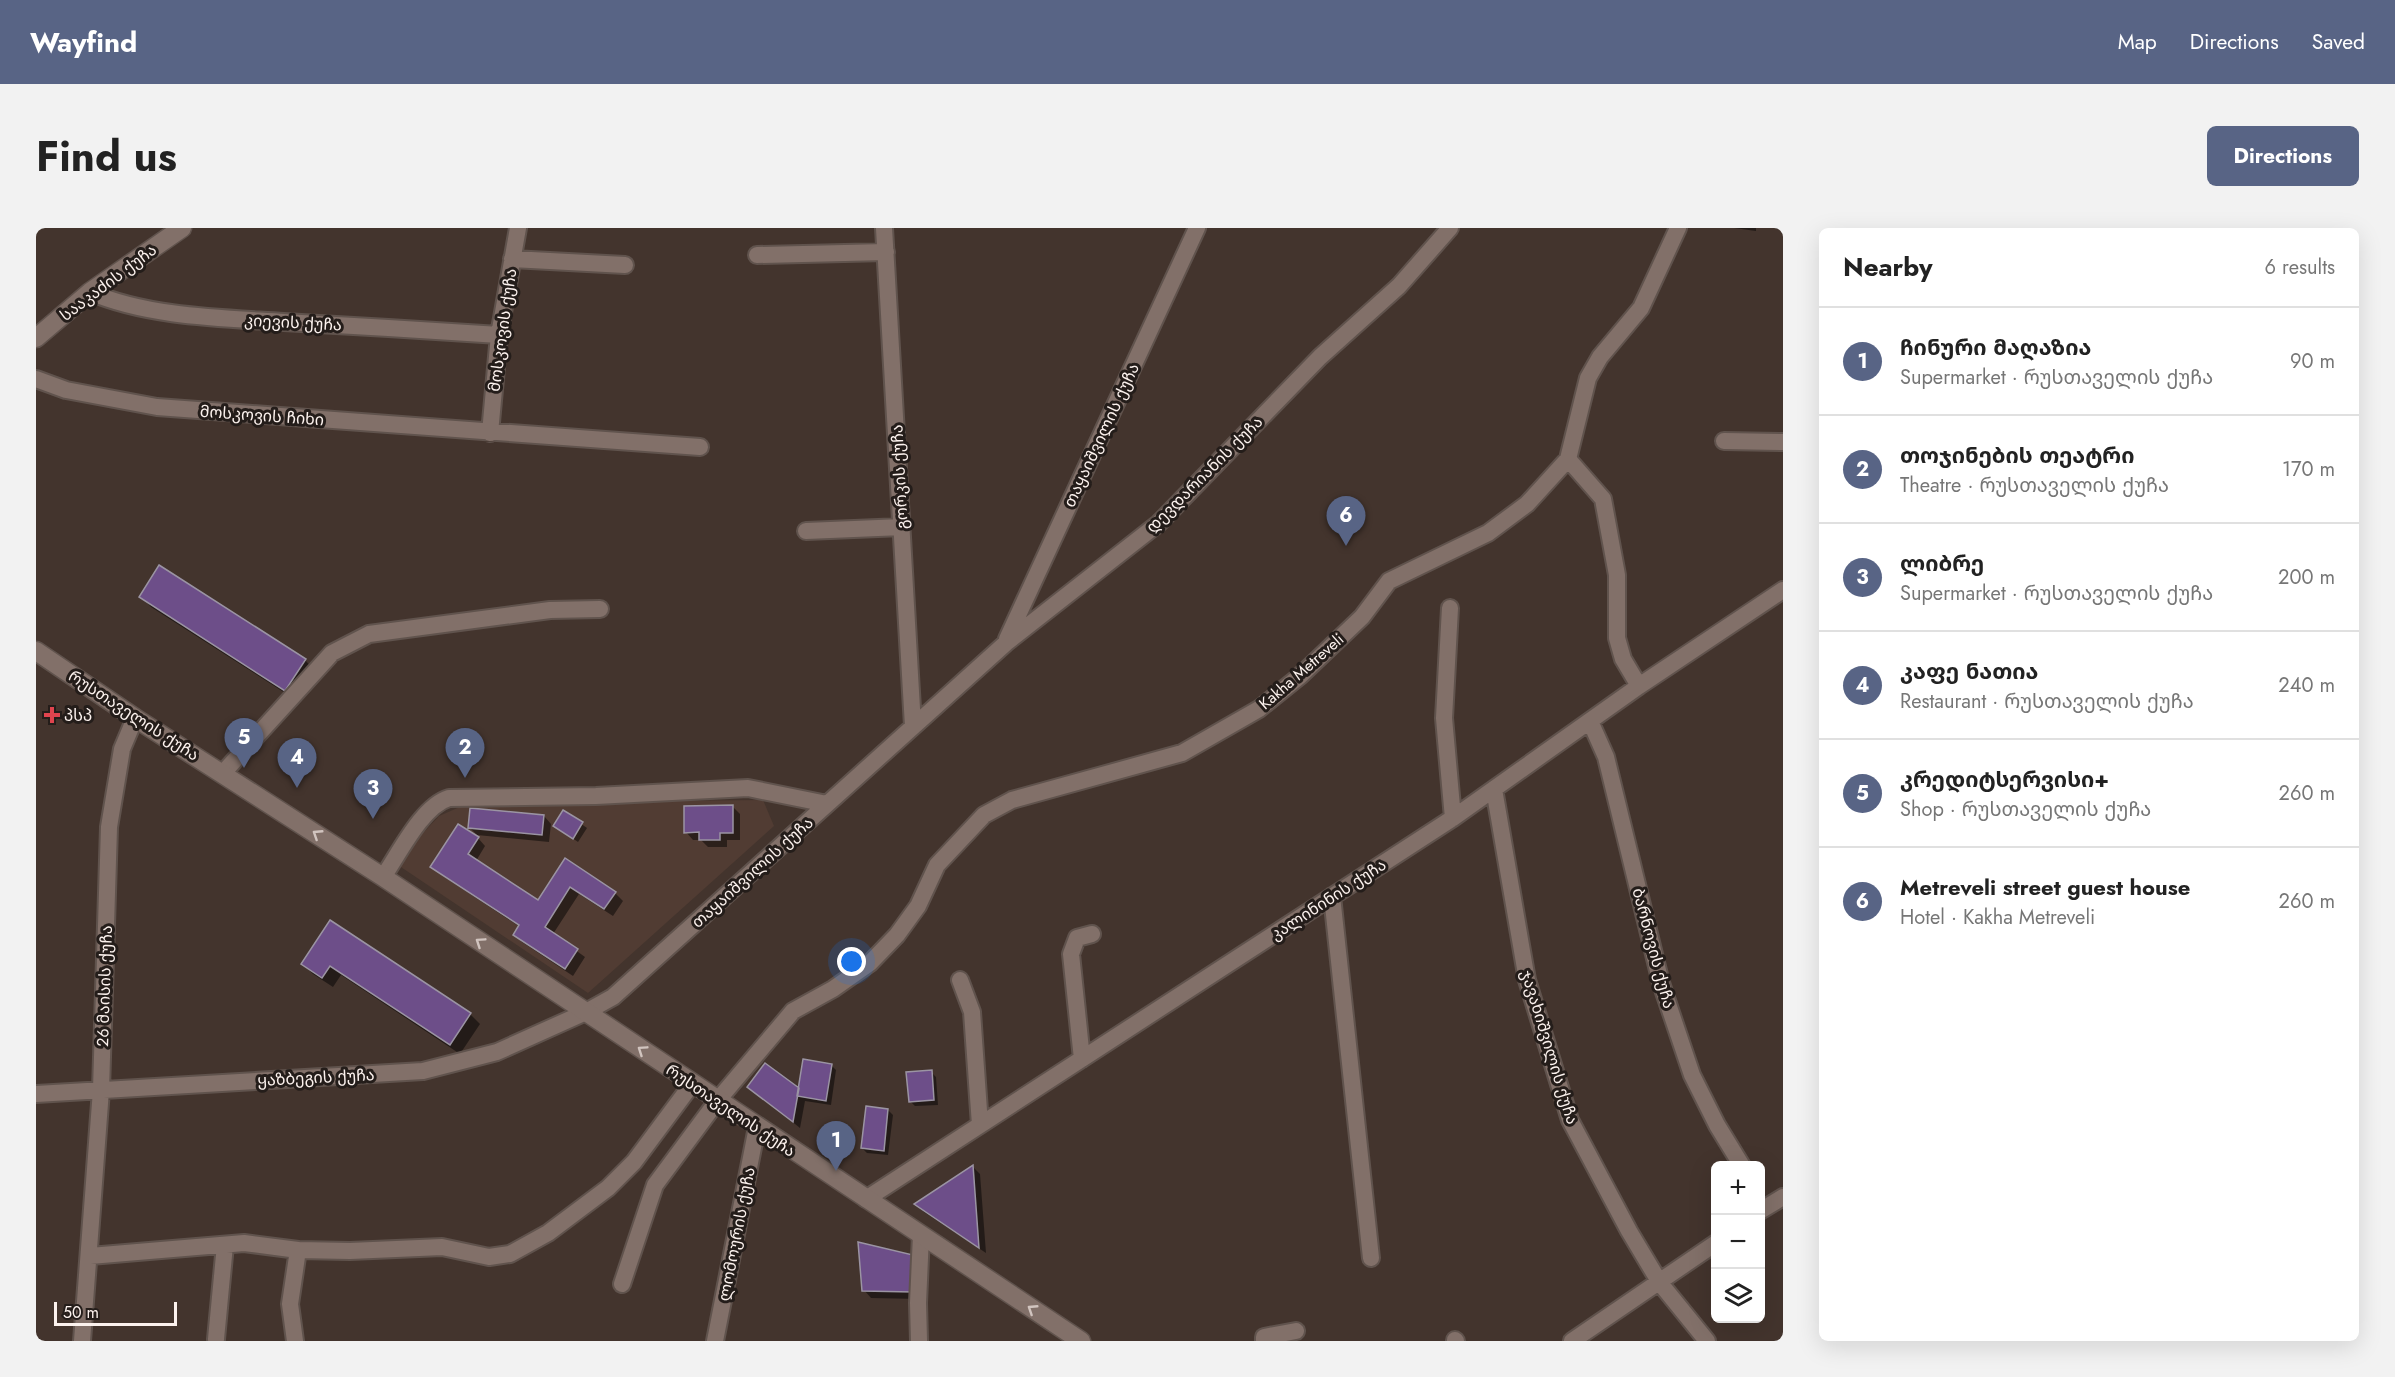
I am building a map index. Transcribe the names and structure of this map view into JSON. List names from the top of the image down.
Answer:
{
  "streets": {
    "main road": ["სააკაძის ქუჩა", "რუსთაველის ქუჩა"],
    "street": [
      "კიევის ქუჩა",
      "მოსკოვის ქუჩა",
      "მოსკოვის ჩიხი",
      "თაყაიშვილის ქუჩა",
      "დევდარიანის ქუჩა",
      "გორკის ქუჩა",
      "Kakha Metreveli",
      "კალინინის ქუჩა",
      "ბარნოვის ქუჩა",
      "26 მაისის ქუჩა",
      "ჯავახიშვილის ქუჩა",
      "ყაზბეგის ქუჩა",
      "ლომოურის ქუჩა"
    ]
  },
  "crossings": [
    ["სააკაძის ქუჩა", "კიევის ქუჩა"],
    ["კიევის ქუჩა", "მოსკოვის ქუჩა"],
    ["მოსკოვის ქუჩა", "მოსკოვის ჩიხი"],
    ["თაყაიშვილის ქუჩა", "დევდარიანის ქუჩა"],
    ["თაყაიშვილის ქუჩა", "გორკის ქუჩა"],
    ["თაყაიშვილის ქუჩა", "რუსთაველის ქუჩა"],
    ["თაყაიშვილის ქუჩა", "ყაზბეგის ქუჩა"],
    ["დევდარიანის ქუჩა", "გორკის ქუჩა"],
    ["Kakha Metreveli", "რუსთაველის ქუჩა"],
    ["რუსთაველის ქუჩა", "კალინინის ქუჩა"],
    ["რუსთაველის ქუჩა", "26 მაისის ქუჩა"],
    ["რუსთაველის ქუჩა", "ყაზბეგის ქუჩა"],
    ["რუსთაველის ქუჩა", "ლომოურის ქუჩა"],
    ["კალინინის ქუჩა", "ბარნოვის ქუჩა"],
    ["კალინინის ქუჩა", "ჯავახიშვილის ქუჩა"],
    ["26 მაისის ქუჩა", "ყაზბეგის ქუჩა"]
  ],
  "one_way": ["რუსთაველის ქუჩა"],
  "places": {
    "health": ["პსპ"]
  },
  "scale_bar": "50 m",
  "page": {
    "header": "Wayfind",
    "nav": ["Map", "Directions", "Saved"],
    "title": "Find us",
    "buttons": "Directions",
    "heading": ["Nearby", "6 results"],
    "list": [
      {
        "mark": "1",
        "name": "ჩინური მაღაზია",
        "note": "Supermarket · რუსთაველის ქუჩა",
        "value": "90 m"
      },
      {
        "mark": "2",
        "name": "თოჯინების თეატრი",
        "note": "Theatre · რუსთაველის ქუჩა",
        "value": "170 m"
      },
      {
        "mark": "3",
        "name": "ლიბრე",
        "note": "Supermarket · რუსთაველის ქუჩა",
        "value": "200 m"
      },
      {
        "mark": "4",
        "name": "კაფე ნათია",
        "note": "Restaurant · რუსთაველის ქუჩა",
        "value": "240 m"
      },
      {
        "mark": "5",
        "name": "კრედიტსერვისი+",
        "note": "Shop · რუსთაველის ქუჩა",
        "value": "260 m"
      },
      {
        "mark": "6",
        "name": "Metreveli street guest house",
        "note": "Hotel · Kakha Metreveli",
        "value": "260 m"
      }
    ],
    "pins": [
      "6",
      "5",
      "2",
      "4",
      "3",
      "1"
    ],
    "map_buttons": ["+", "−"],
    "scale": "50 m"
  }
}
